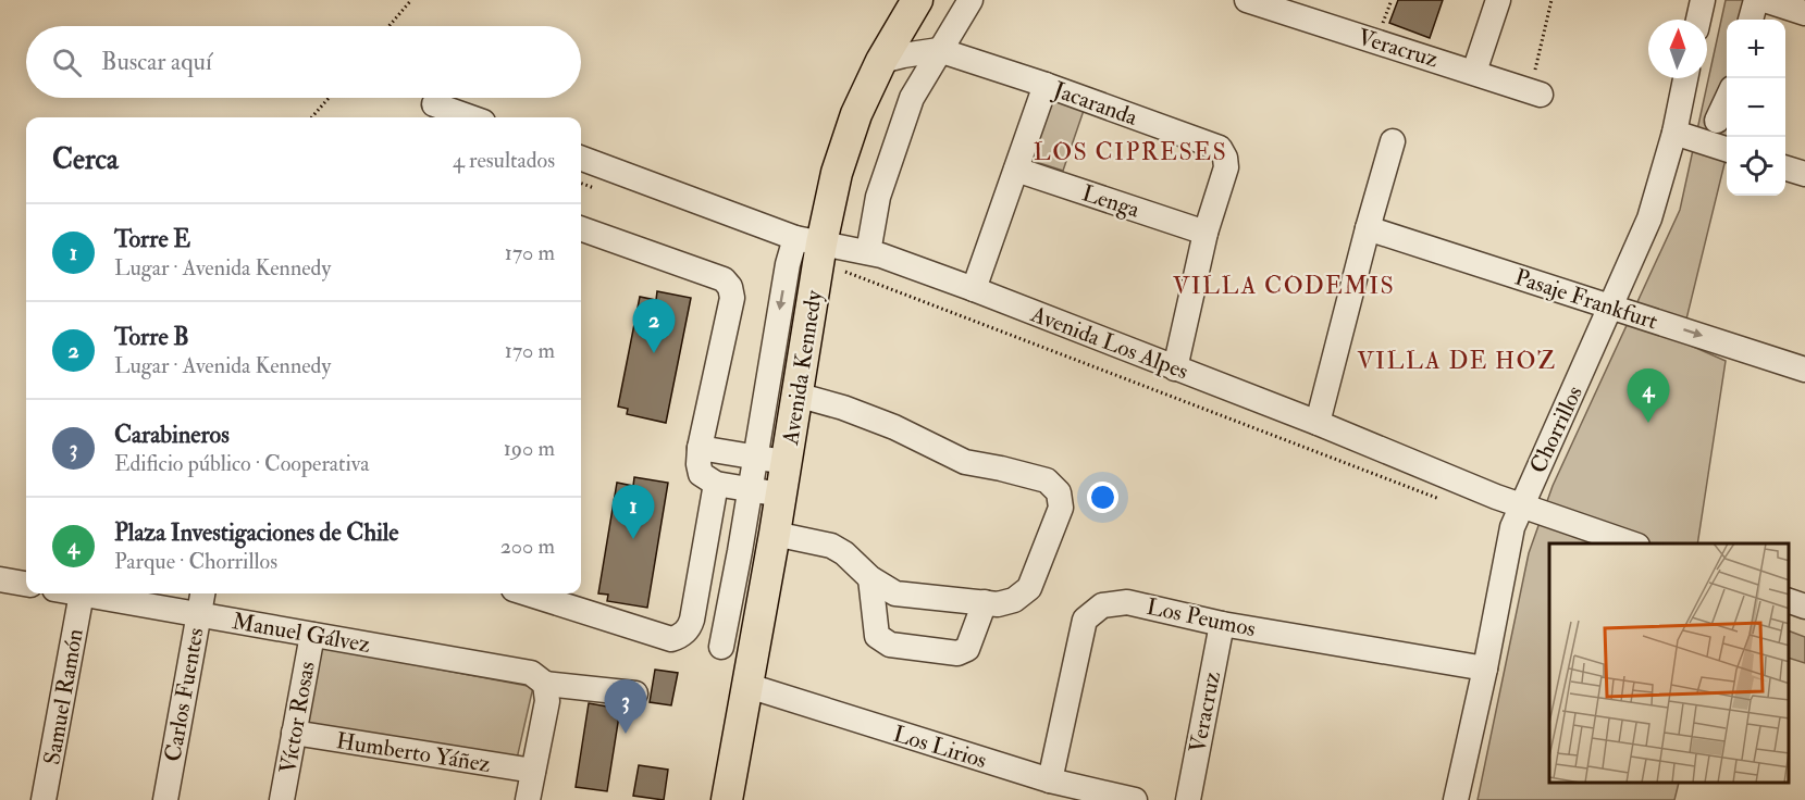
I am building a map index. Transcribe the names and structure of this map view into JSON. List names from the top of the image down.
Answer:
{
  "streets": {
    "main road": ["Avenida Kennedy"],
    "street": [
      "Veracruz",
      "Jacaranda",
      "Lenga",
      "Pasaje Frankfurt",
      "Avenida Los Alpes",
      "Chorrillos",
      "Los Peumos",
      "Manuel Gálvez",
      "Carlos Fuentes",
      "Samuel Ramón",
      "Víctor Rosas",
      "Los Lirios",
      "Humberto Yáñez"
    ]
  },
  "crossings": [
    ["Veracruz", "Los Peumos"],
    ["Jacaranda", "Lenga"],
    ["Jacaranda", "Avenida Los Alpes"],
    ["Pasaje Frankfurt", "Chorrillos"],
    ["Avenida Los Alpes", "Avenida Kennedy"],
    ["Avenida Los Alpes", "Chorrillos"],
    ["Avenida Kennedy", "Los Lirios"],
    ["Chorrillos", "Los Peumos"],
    ["Los Peumos", "Los Lirios"],
    ["Manuel Gálvez", "Carlos Fuentes"],
    ["Manuel Gálvez", "Samuel Ramón"],
    ["Manuel Gálvez", "Víctor Rosas"],
    ["Víctor Rosas", "Humberto Yáñez"]
  ],
  "districts": ["LOS CIPRESES", "VILLA CODEMIS", "VILLA DE HOZ"],
  "north": "top",
  "page": {
    "map_buttons": ["+", "−"],
    "search": "Buscar aquí",
    "heading": ["Cerca", "4 resultados"],
    "list": [
      {
        "mark": "1",
        "name": "Torre E",
        "note": "Lugar · Avenida Kennedy",
        "value": "170 m"
      },
      {
        "mark": "2",
        "name": "Torre B",
        "note": "Lugar · Avenida Kennedy",
        "value": "170 m"
      },
      {
        "mark": "3",
        "name": "Carabineros",
        "note": "Edificio público · Cooperativa",
        "value": "190 m"
      },
      {
        "mark": "4",
        "name": "Plaza Investigaciones de Chile",
        "note": "Parque · Chorrillos",
        "value": "200 m"
      }
    ],
    "pins": [
      "2",
      "4",
      "1",
      "3"
    ]
  }
}
